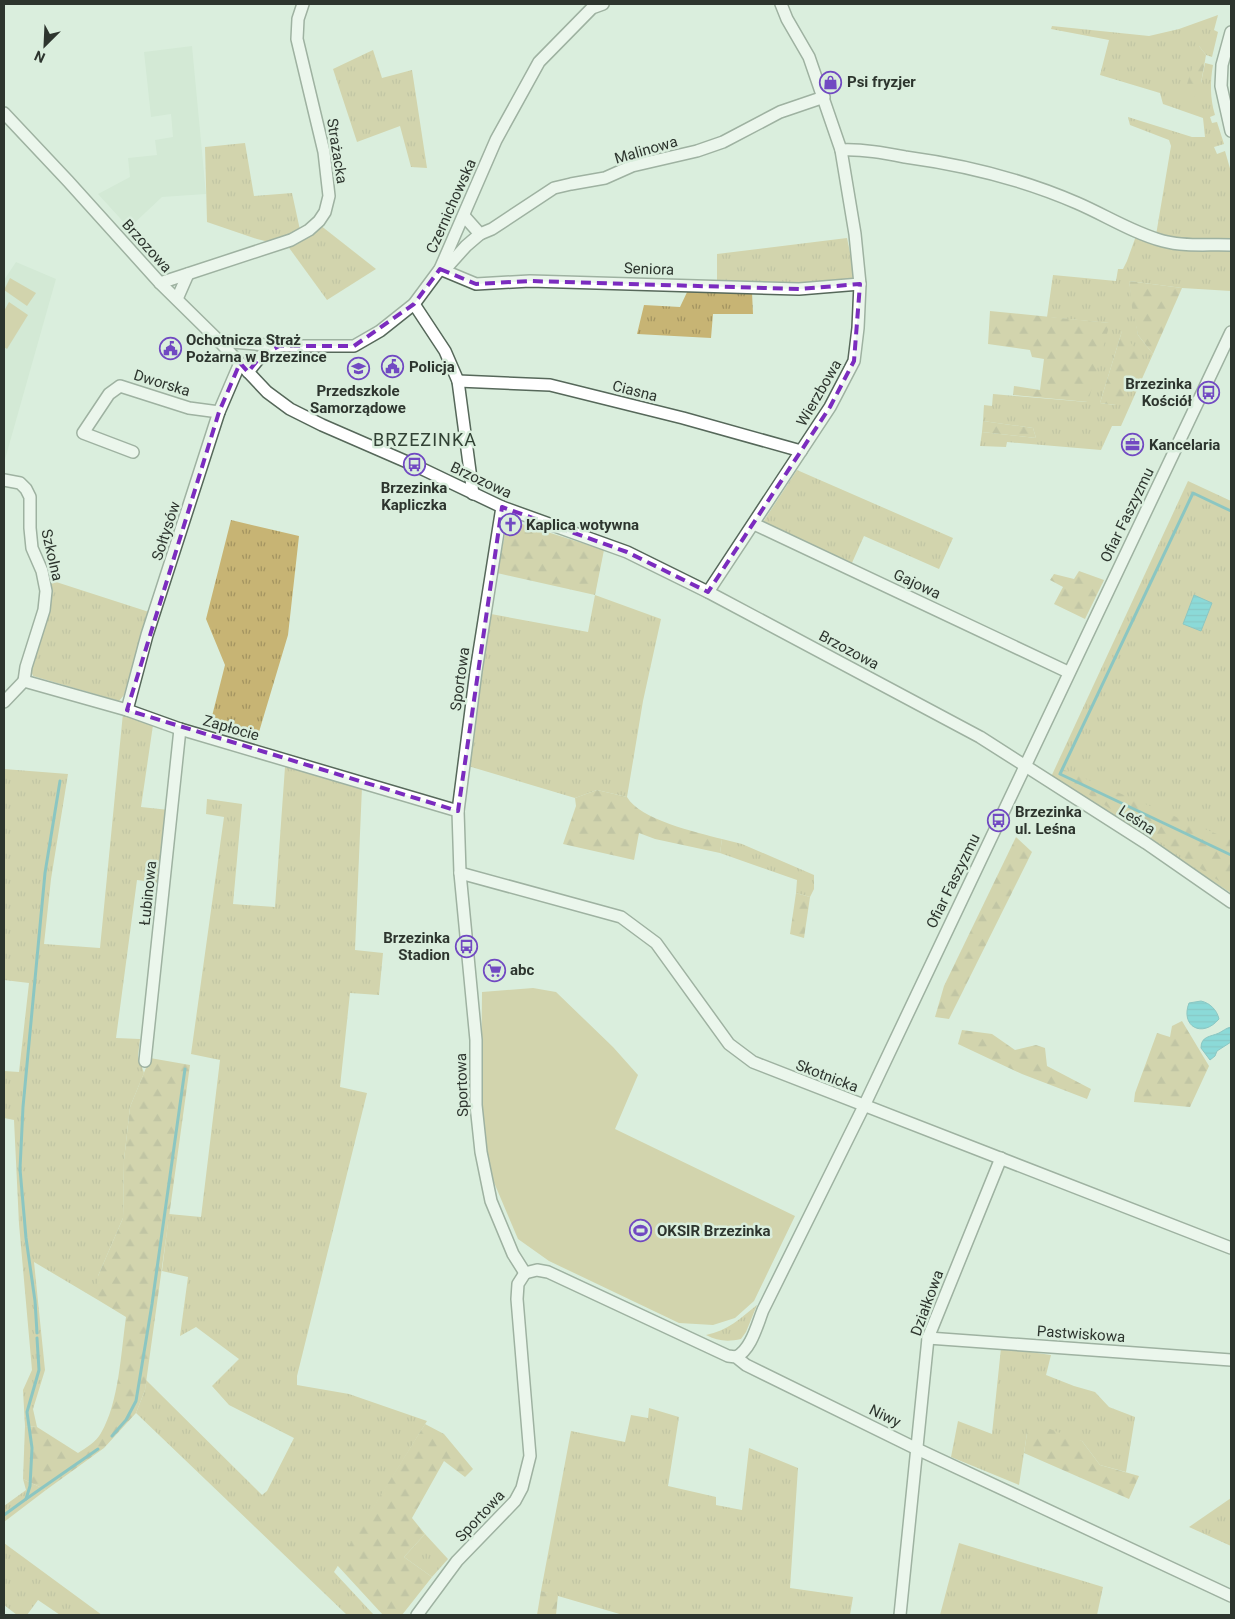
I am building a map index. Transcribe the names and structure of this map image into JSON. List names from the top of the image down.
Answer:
{
  "streets": {
    "street": [
      "Malinowa",
      "Strażacka",
      "Czernichowska",
      "Brzozowa",
      "Seniora",
      "Dworska",
      "Ciasna",
      "Wierzbowa",
      "Ofiar Faszyzmu",
      "Sołtysów",
      "Szkolna",
      "Gajowa",
      "Sportowa",
      "Zapłocie",
      "Leśna",
      "Łubinowa",
      "Skotnicka",
      "Działkowa",
      "Pastwiskowa",
      "Niwy"
    ]
  },
  "crossings": [
    ["Malinowa", "Czernichowska"],
    ["Malinowa", "Seniora"],
    ["Malinowa", "Wierzbowa"],
    ["Strażacka", "Brzozowa"],
    ["Czernichowska", "Brzozowa"],
    ["Czernichowska", "Seniora"],
    ["Brzozowa", "Wierzbowa"],
    ["Brzozowa", "Ofiar Faszyzmu"],
    ["Brzozowa", "Sołtysów"],
    ["Brzozowa", "Sportowa"],
    ["Brzozowa", "Leśna"],
    ["Seniora", "Wierzbowa"],
    ["Dworska", "Sołtysów"],
    ["Ciasna", "Wierzbowa"],
    ["Wierzbowa", "Gajowa"],
    ["Ofiar Faszyzmu", "Gajowa"],
    ["Ofiar Faszyzmu", "Leśna"],
    ["Ofiar Faszyzmu", "Skotnicka"],
    ["Ofiar Faszyzmu", "Niwy"],
    ["Sołtysów", "Zapłocie"],
    ["Szkolna", "Zapłocie"],
    ["Sportowa", "Zapłocie"],
    ["Sportowa", "Skotnicka"],
    ["Sportowa", "Niwy"],
    ["Zapłocie", "Łubinowa"],
    ["Skotnicka", "Działkowa"],
    ["Działkowa", "Pastwiskowa"],
    ["Działkowa", "Niwy"]
  ],
  "districts": ["BRZEZINKA"],
  "places": {
    "shop": ["Psi fryzjer"],
    "public building": ["Ochotnicza Straż Pożarna w Brzezince", "Policja"],
    "school or university": ["Przedszkole Samorządowe"],
    "bus stop": [
      "Brzezinka Kościół",
      "Brzezinka Kapliczka",
      "Brzezinka ul. Leśna",
      "Brzezinka Stadion"
    ],
    "office": ["Kancelaria"],
    "church": ["Kaplica wotywna"],
    "supermarket": ["abc"],
    "sports": ["OKSIR Brzezinka"]
  },
  "north": "bottom left"
}
